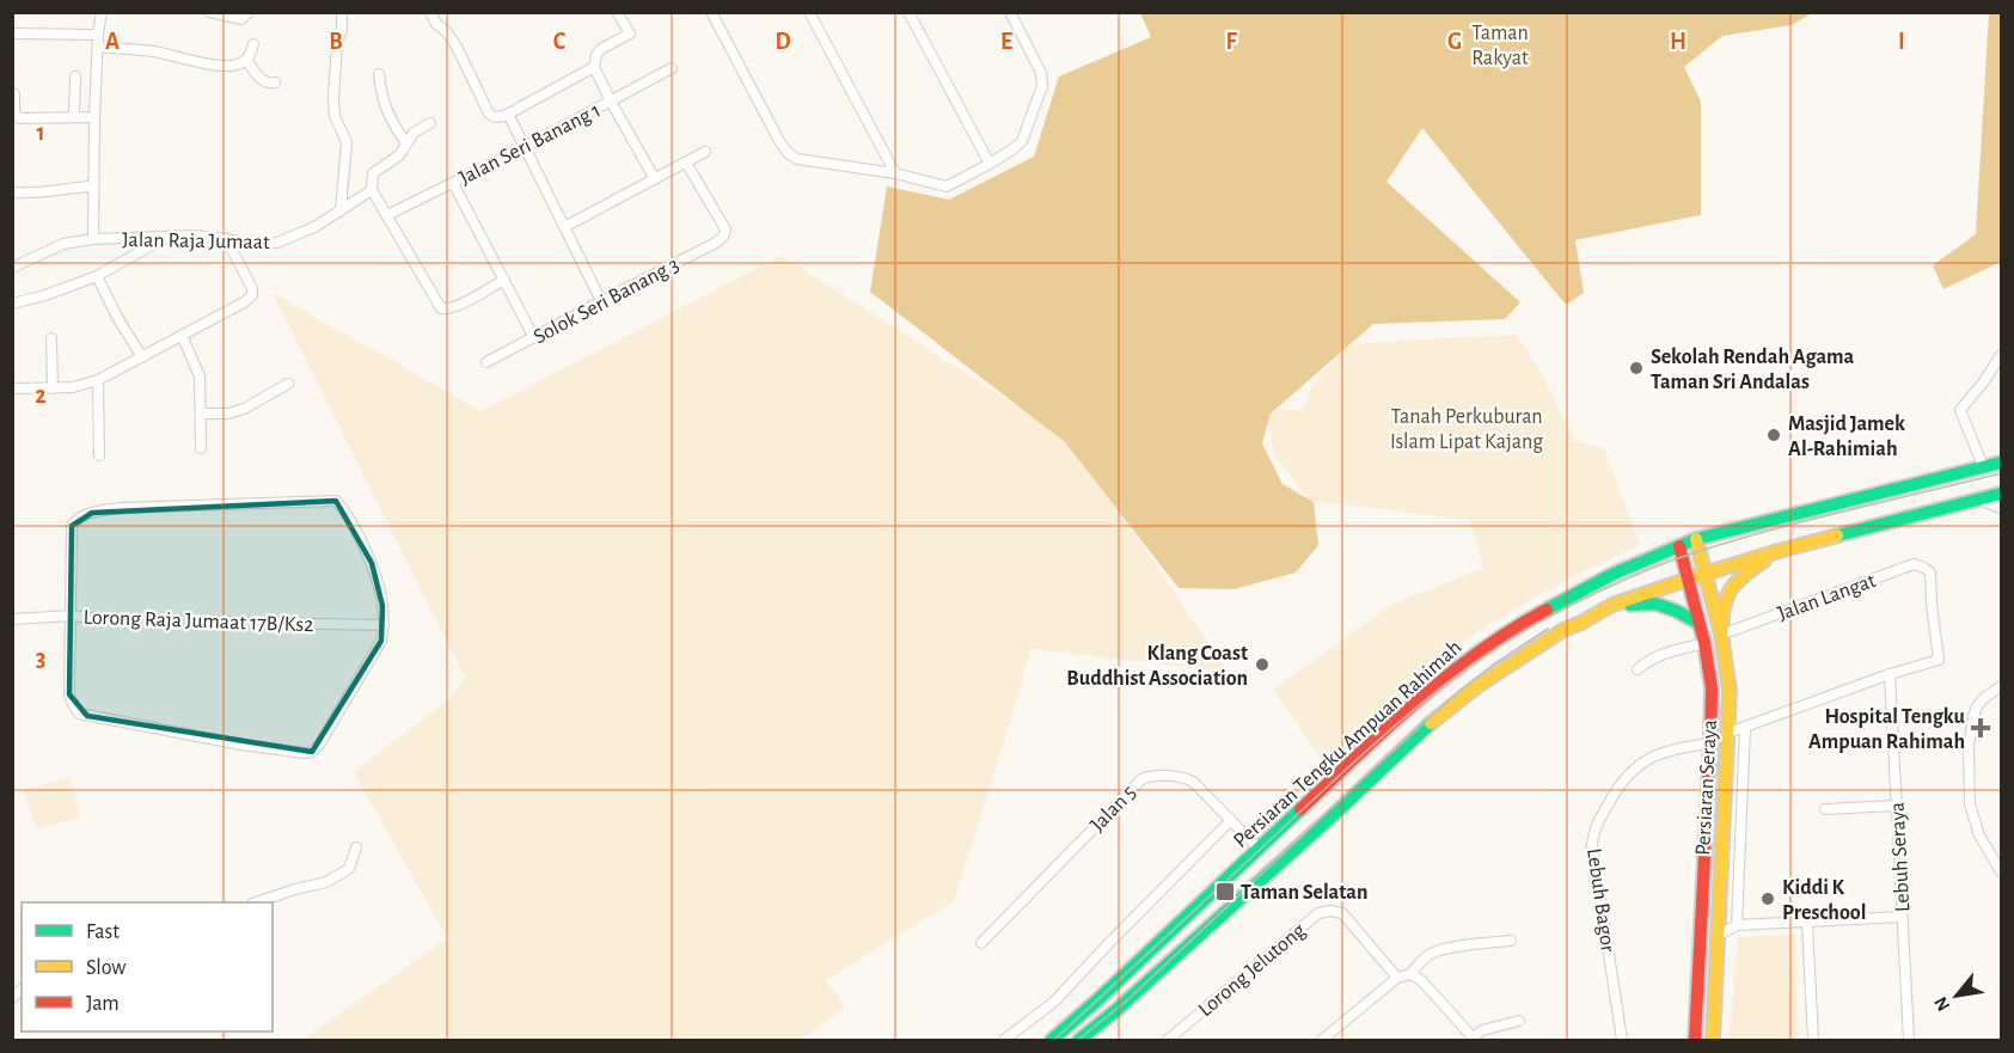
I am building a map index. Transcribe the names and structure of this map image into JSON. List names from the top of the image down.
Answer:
{
  "streets": {
    "main road": ["Persiaran Tengku Ampuan Rahimah", "Persiaran Seraya"],
    "street": [
      "Jalan Seri Banang 1",
      "Jalan Raja Jumaat",
      "Solok Seri Banang 3",
      "Jalan Langat",
      "Lorong Raja Jumaat 17B/Ks2",
      "Jalan 5",
      "Lebuh Seraya",
      "Lebuh Bagor",
      "Lorong Jelutong"
    ]
  },
  "crossings": [
    ["Jalan Langat", "Persiaran Seraya"],
    ["Jalan Langat", "Lebuh Seraya"],
    ["Persiaran Tengku Ampuan Rahimah", "Persiaran Seraya"],
    ["Persiaran Tengku Ampuan Rahimah", "Jalan 5"],
    ["Persiaran Seraya", "Lebuh Bagor"]
  ],
  "parks": ["Taman Rakyat", "Tanah Perkuburan Islam Lipat Kajang"],
  "places": {
    "other": [
      "Sekolah Rendah Agama Taman Sri Andalas",
      "Masjid Jamek Al-Rahimiah",
      "Klang Coast Buddhist Association",
      "Kiddi K Preschool"
    ],
    "health": ["Hospital Tengku Ampuan Rahimah"],
    "transit": ["Taman Selatan"]
  },
  "legend": ["Fast", "Slow", "Jam"],
  "north": "bottom left",
  "grid": {
    "columns": [
      "A",
      "B",
      "C",
      "D",
      "E",
      "F",
      "G",
      "H",
      "I"
    ],
    "rows": ["1", "2", "3"]
  }
}
